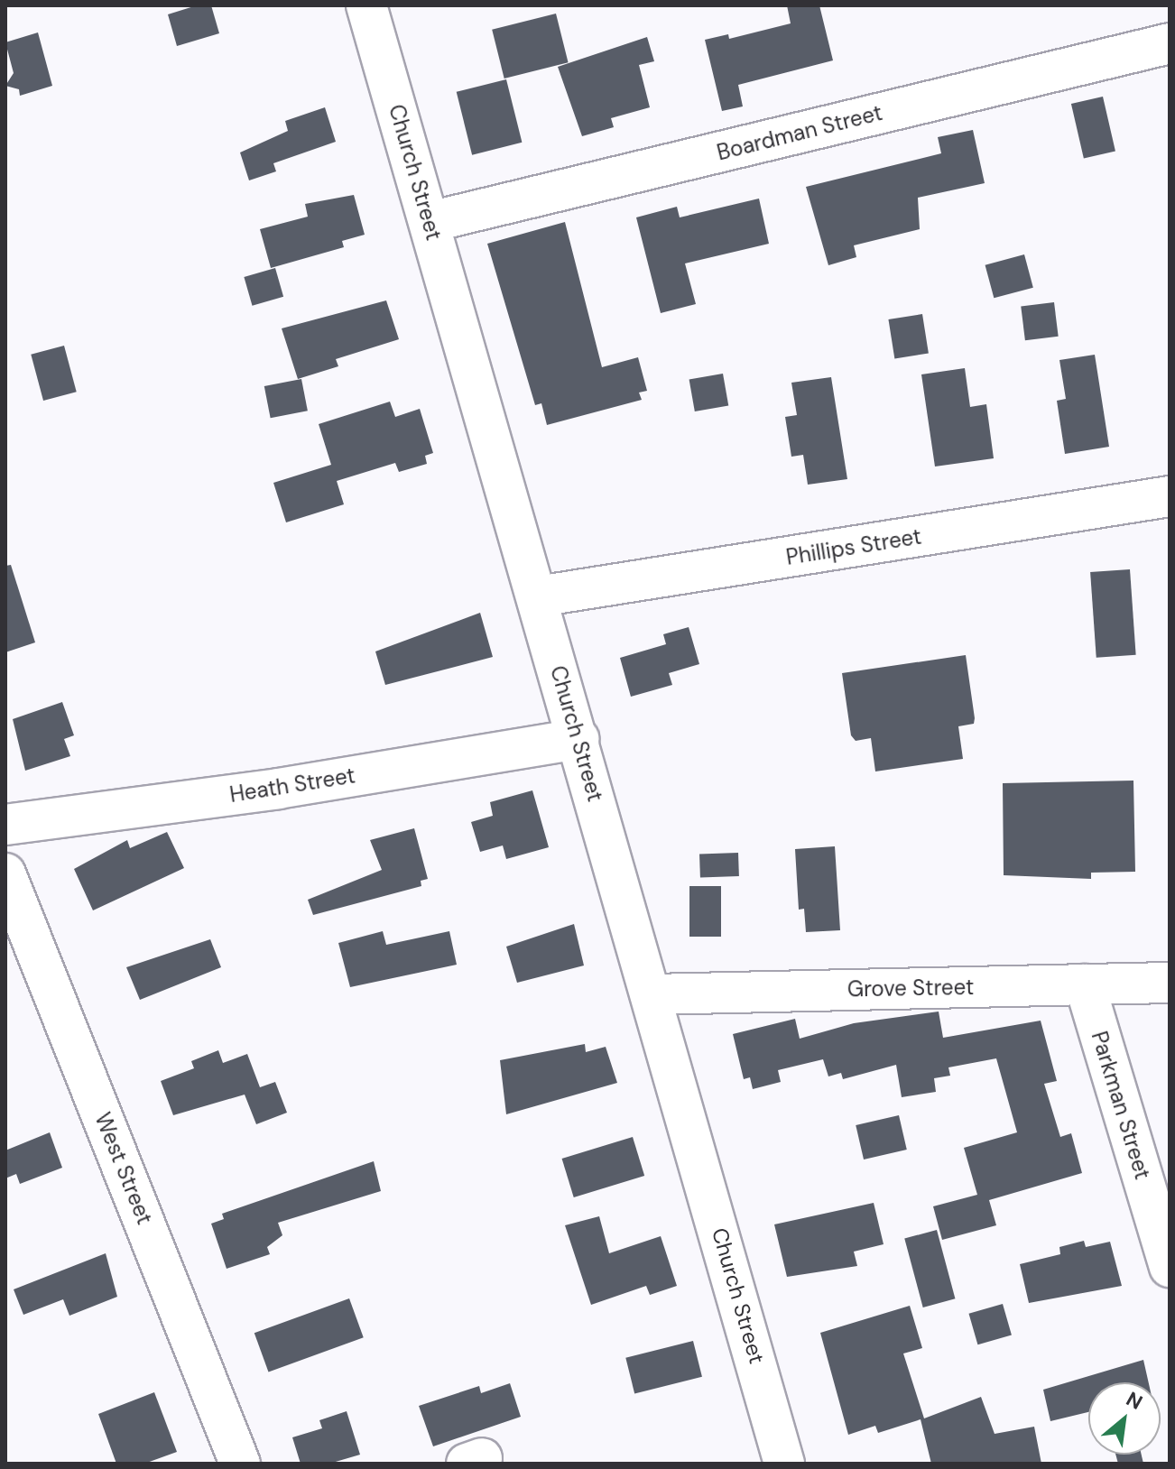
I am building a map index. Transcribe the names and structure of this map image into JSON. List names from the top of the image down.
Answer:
{
  "streets": {
    "street": [
      "Boardman Street",
      "Church Street",
      "Phillips Street",
      "Heath Street",
      "Grove Street",
      "Parkman Street",
      "West Street"
    ]
  },
  "crossings": [
    ["Boardman Street", "Church Street"],
    ["Church Street", "Phillips Street"],
    ["Church Street", "Heath Street"],
    ["Church Street", "Grove Street"],
    ["Grove Street", "Parkman Street"]
  ],
  "north": "top right"
}
